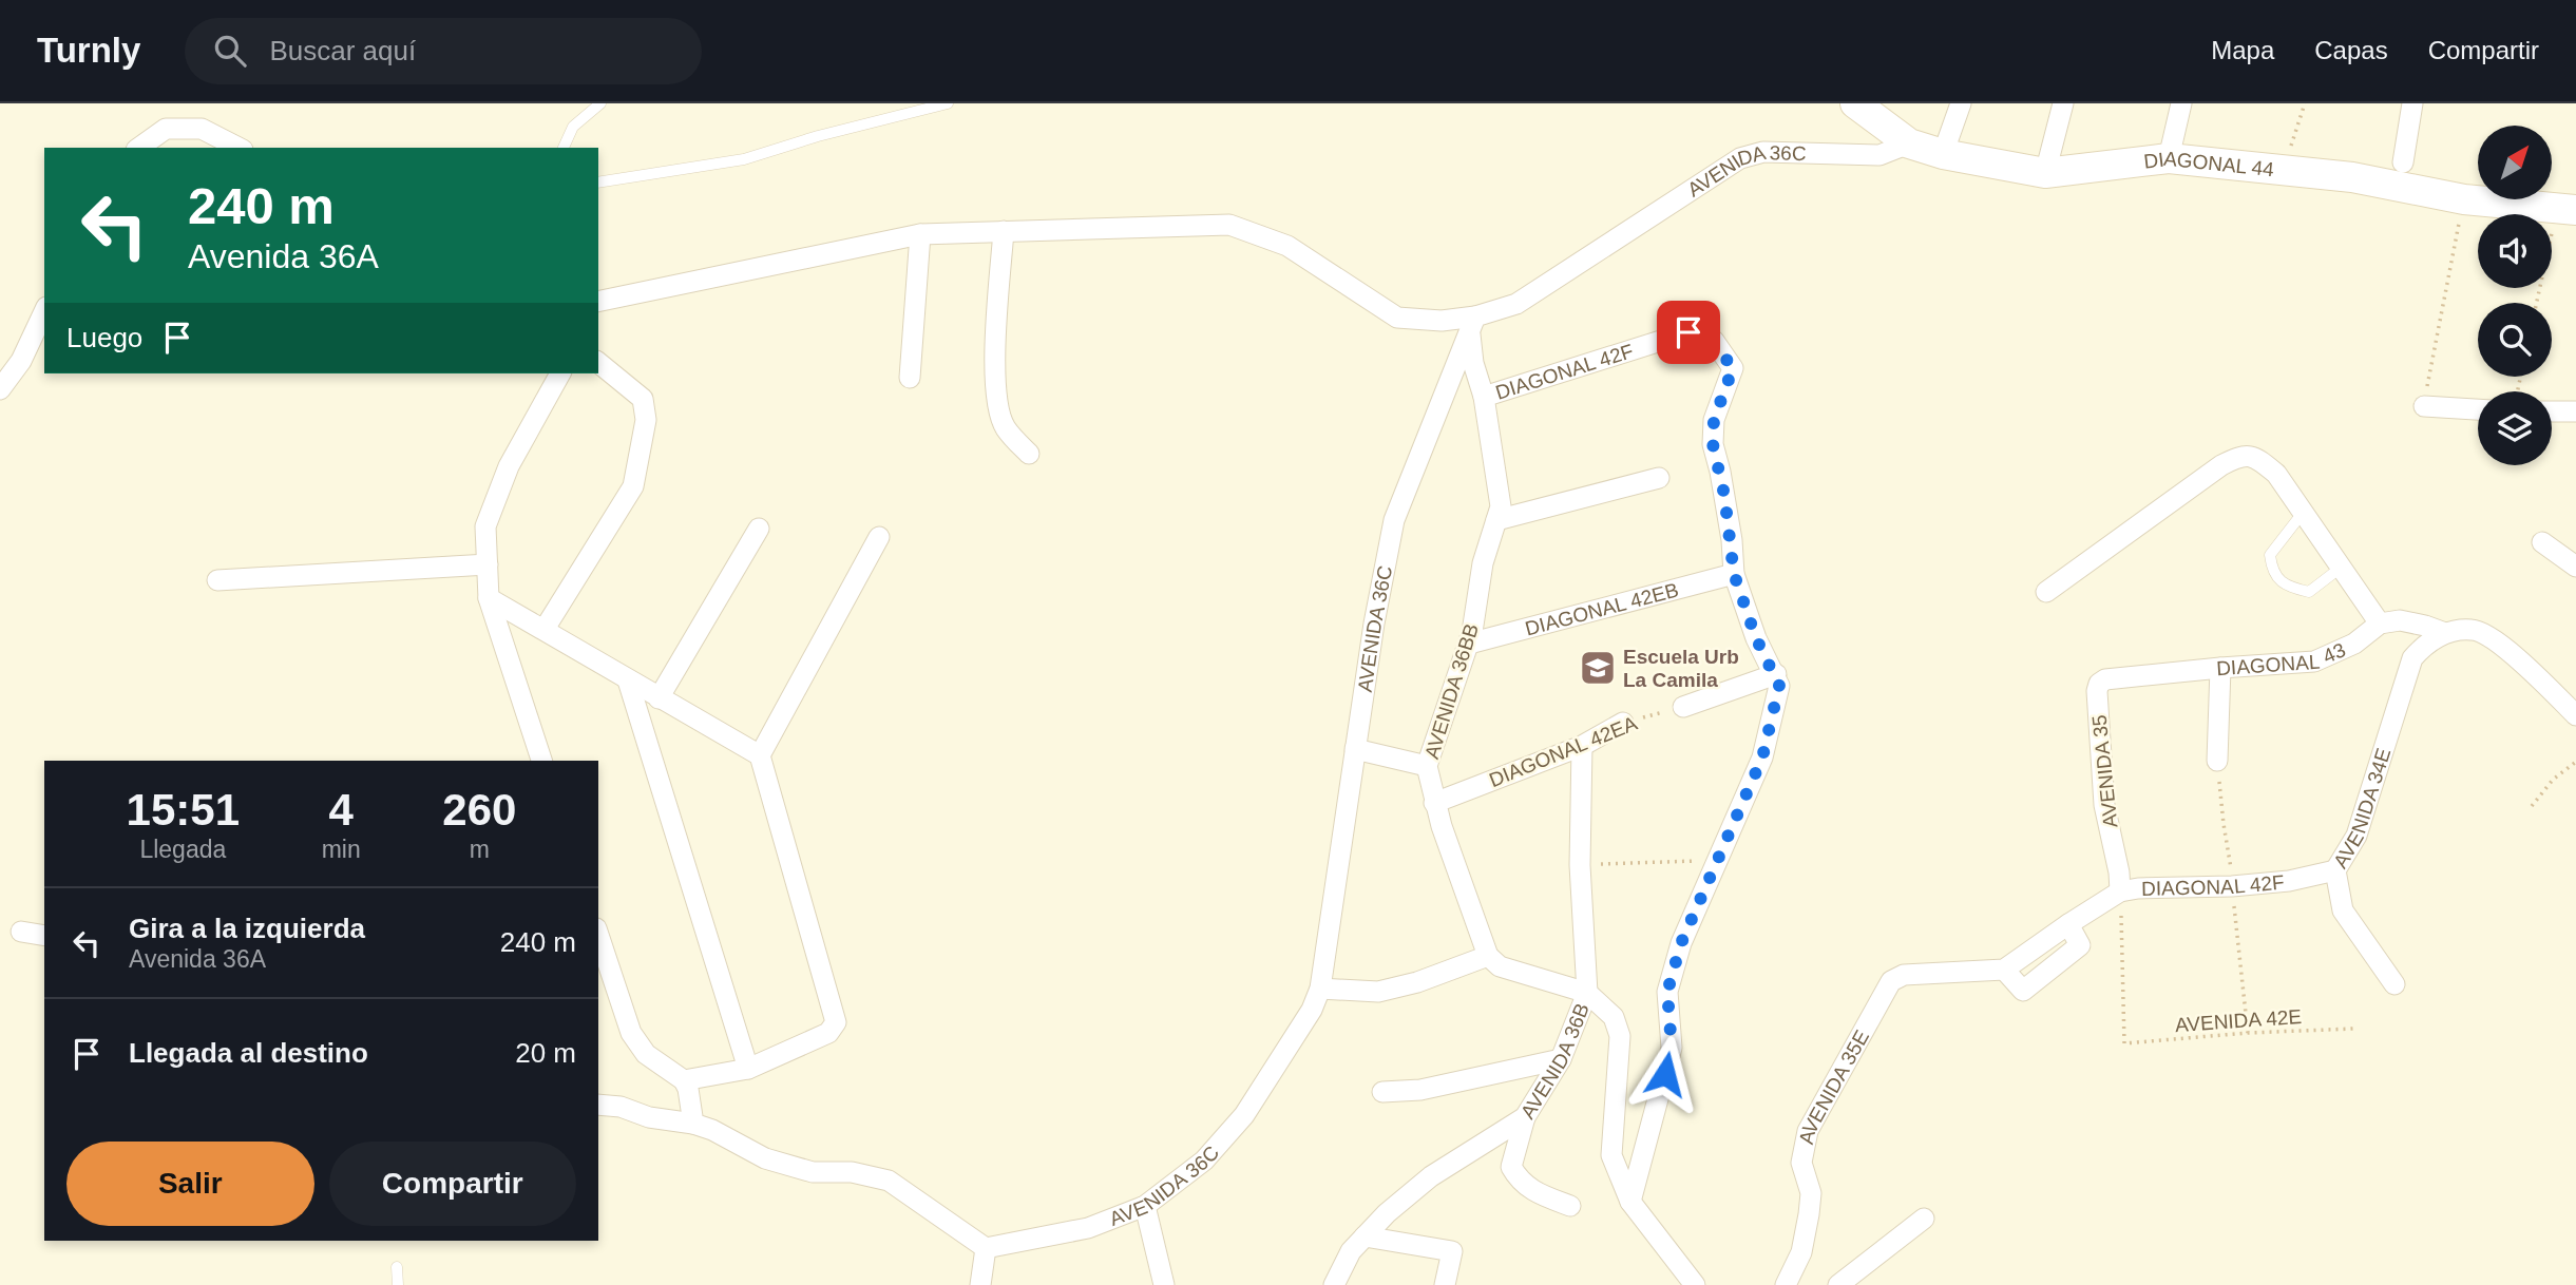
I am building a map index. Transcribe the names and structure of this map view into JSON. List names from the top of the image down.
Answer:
{
  "streets": {
    "main road": ["DIAGONAL 44"],
    "street": [
      "AVENIDA 36C",
      "DIAGONAL 42F",
      "DIAGONAL 42EB",
      "DIAGONAL 43",
      "AVENIDA 36BB",
      "DIAGONAL 42EA",
      "AVENIDA 35",
      "AVENIDA 34E",
      "AVENIDA 36B",
      "AVENIDA 35E"
    ],
    "path": ["AVENIDA 42E"]
  },
  "crossings": [
    ["DIAGONAL 44", "AVENIDA 36C"],
    ["AVENIDA 36C", "AVENIDA 36BB"],
    ["DIAGONAL 42F", "DIAGONAL 42EB"],
    ["DIAGONAL 42F", "AVENIDA 36BB"],
    ["DIAGONAL 42F", "AVENIDA 35"],
    ["DIAGONAL 42F", "AVENIDA 34E"],
    ["DIAGONAL 42F", "AVENIDA 42E"],
    ["DIAGONAL 42F", "AVENIDA 35E"],
    ["DIAGONAL 42EB", "AVENIDA 36BB"],
    ["DIAGONAL 43", "AVENIDA 35"],
    ["AVENIDA 36BB", "DIAGONAL 42EA"],
    ["DIAGONAL 42EA", "AVENIDA 36B"],
    ["AVENIDA 35", "AVENIDA 42E"]
  ],
  "places": {
    "school or university": ["Escuela Urb La Camila"]
  },
  "north": "top right",
  "page": {
    "header": "Turnly",
    "search": "Buscar aquí",
    "nav": ["Mapa", "Capas", "Compartir"],
    "turn": ["240 m", "Avenida 36A"],
    "then": "Luego",
    "eta": [
      "15:51",
      "Llegada",
      "4",
      "min",
      "260",
      "m"
    ],
    "list": [
      {
        "name": "Gira a la izquierda",
        "note": "Avenida 36A",
        "value": "240 m"
      },
      {
        "name": "Llegada al destino",
        "value": "20 m"
      }
    ],
    "buttons": ["Salir", "Compartir"]
  }
}
